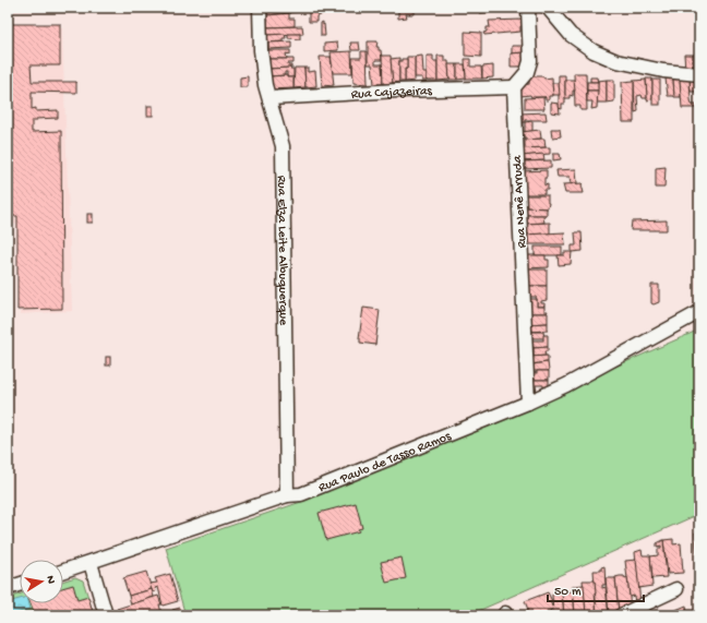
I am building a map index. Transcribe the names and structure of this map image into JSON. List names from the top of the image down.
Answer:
{
  "streets": {
    "street": [
      "Rua Cajazeiras",
      "Rua Nenê Arruda",
      "Rua Elza Leite Albuquerque",
      "Rua Paulo de Tasso Ramos"
    ]
  },
  "crossings": [
    ["Rua Cajazeiras", "Rua Nenê Arruda"],
    ["Rua Cajazeiras", "Rua Elza Leite Albuquerque"],
    ["Rua Nenê Arruda", "Rua Paulo de Tasso Ramos"],
    ["Rua Elza Leite Albuquerque", "Rua Paulo de Tasso Ramos"]
  ],
  "scale_bar": "50 m",
  "north": "right"
}
